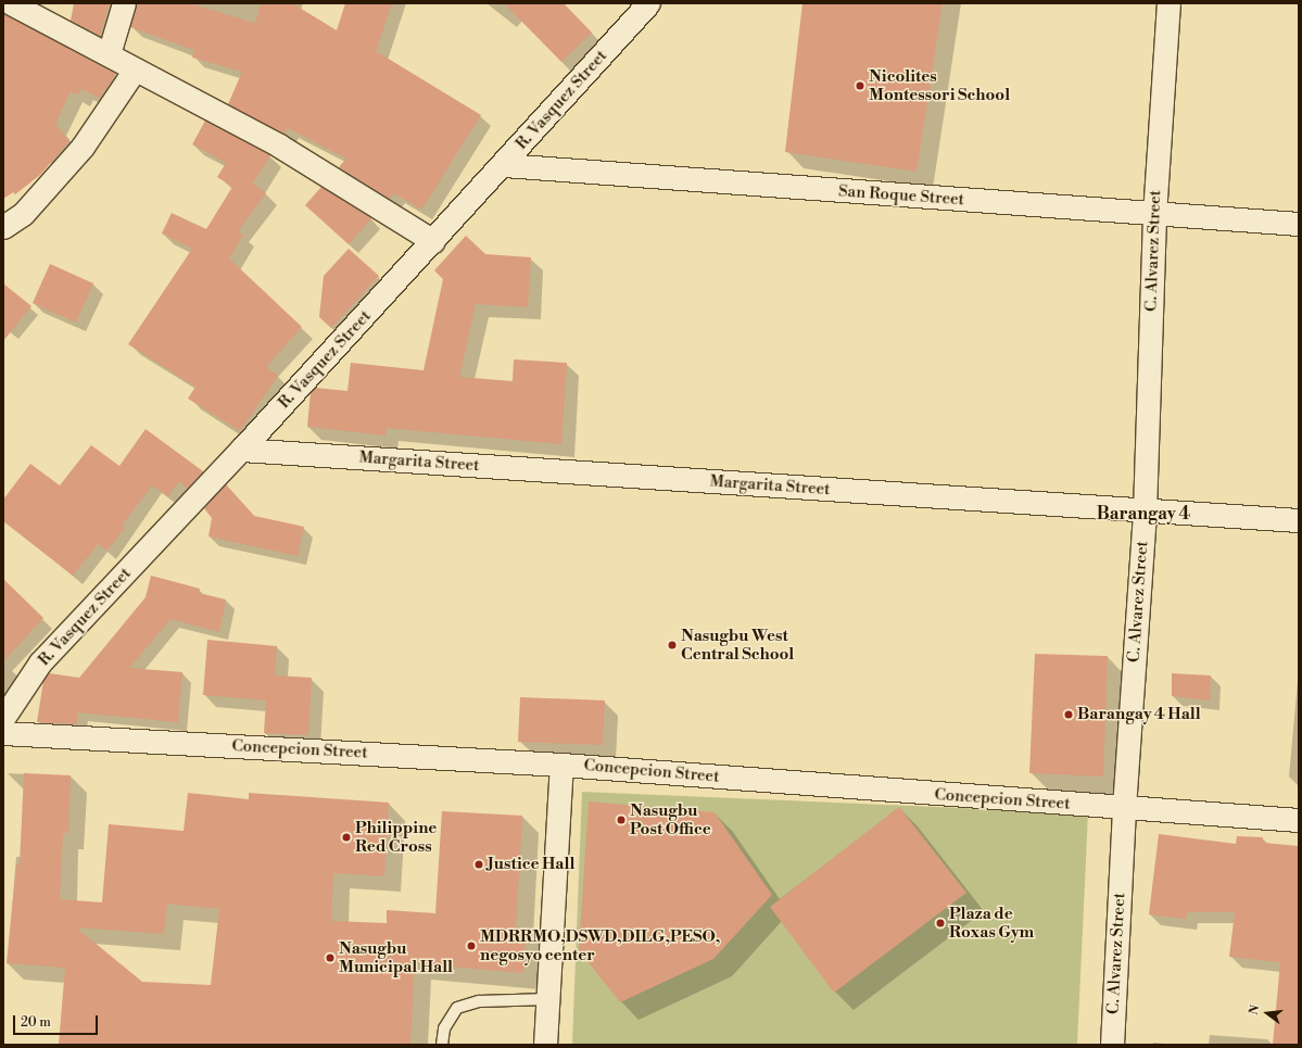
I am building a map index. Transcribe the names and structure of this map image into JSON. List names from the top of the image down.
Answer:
{
  "streets": {
    "street": [
      "R. Vasquez Street",
      "San Roque Street",
      "C. Alvarez Street",
      "Margarita Street",
      "Concepcion Street"
    ]
  },
  "crossings": [
    ["R. Vasquez Street", "San Roque Street"],
    ["R. Vasquez Street", "Margarita Street"],
    ["San Roque Street", "C. Alvarez Street"],
    ["C. Alvarez Street", "Margarita Street"],
    ["C. Alvarez Street", "Concepcion Street"]
  ],
  "districts": ["Barangay 4"],
  "places": [
    "Nicolites Montessori School",
    "Nasugbu West Central School",
    "Barangay 4 Hall",
    "Nasugbu Post Office",
    "Philippine Red Cross",
    "Justice Hall",
    "Plaza de Roxas Gym",
    "MDRRMO,DSWD,DILG,PESO, negosyo center",
    "Nasugbu Municipal Hall"
  ],
  "scale_bar": "20 m",
  "north": "left"
}
